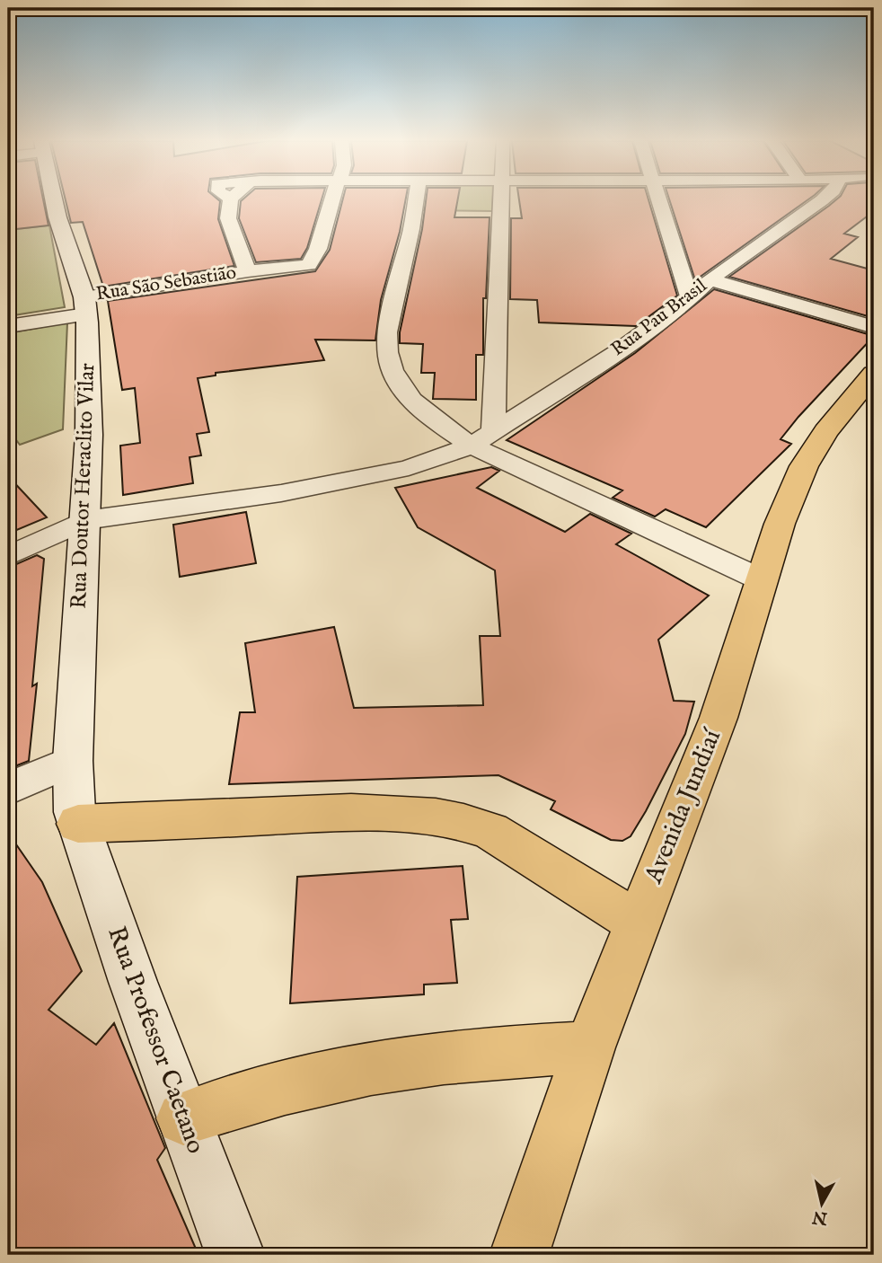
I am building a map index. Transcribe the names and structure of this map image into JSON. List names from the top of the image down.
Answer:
{
  "streets": {
    "main road": ["Avenida Jundiaí"],
    "street": [
      "Rua São Sebastião",
      "Rua Pau Brasil",
      "Rua Doutor Heraclito Vilar",
      "Rua Professor Caetano"
    ]
  },
  "crossings": [
    ["Rua São Sebastião", "Rua Doutor Heraclito Vilar"],
    ["Rua Pau Brasil", "Rua Doutor Heraclito Vilar"],
    ["Rua Doutor Heraclito Vilar", "Rua Professor Caetano"]
  ],
  "north": "bottom"
}
